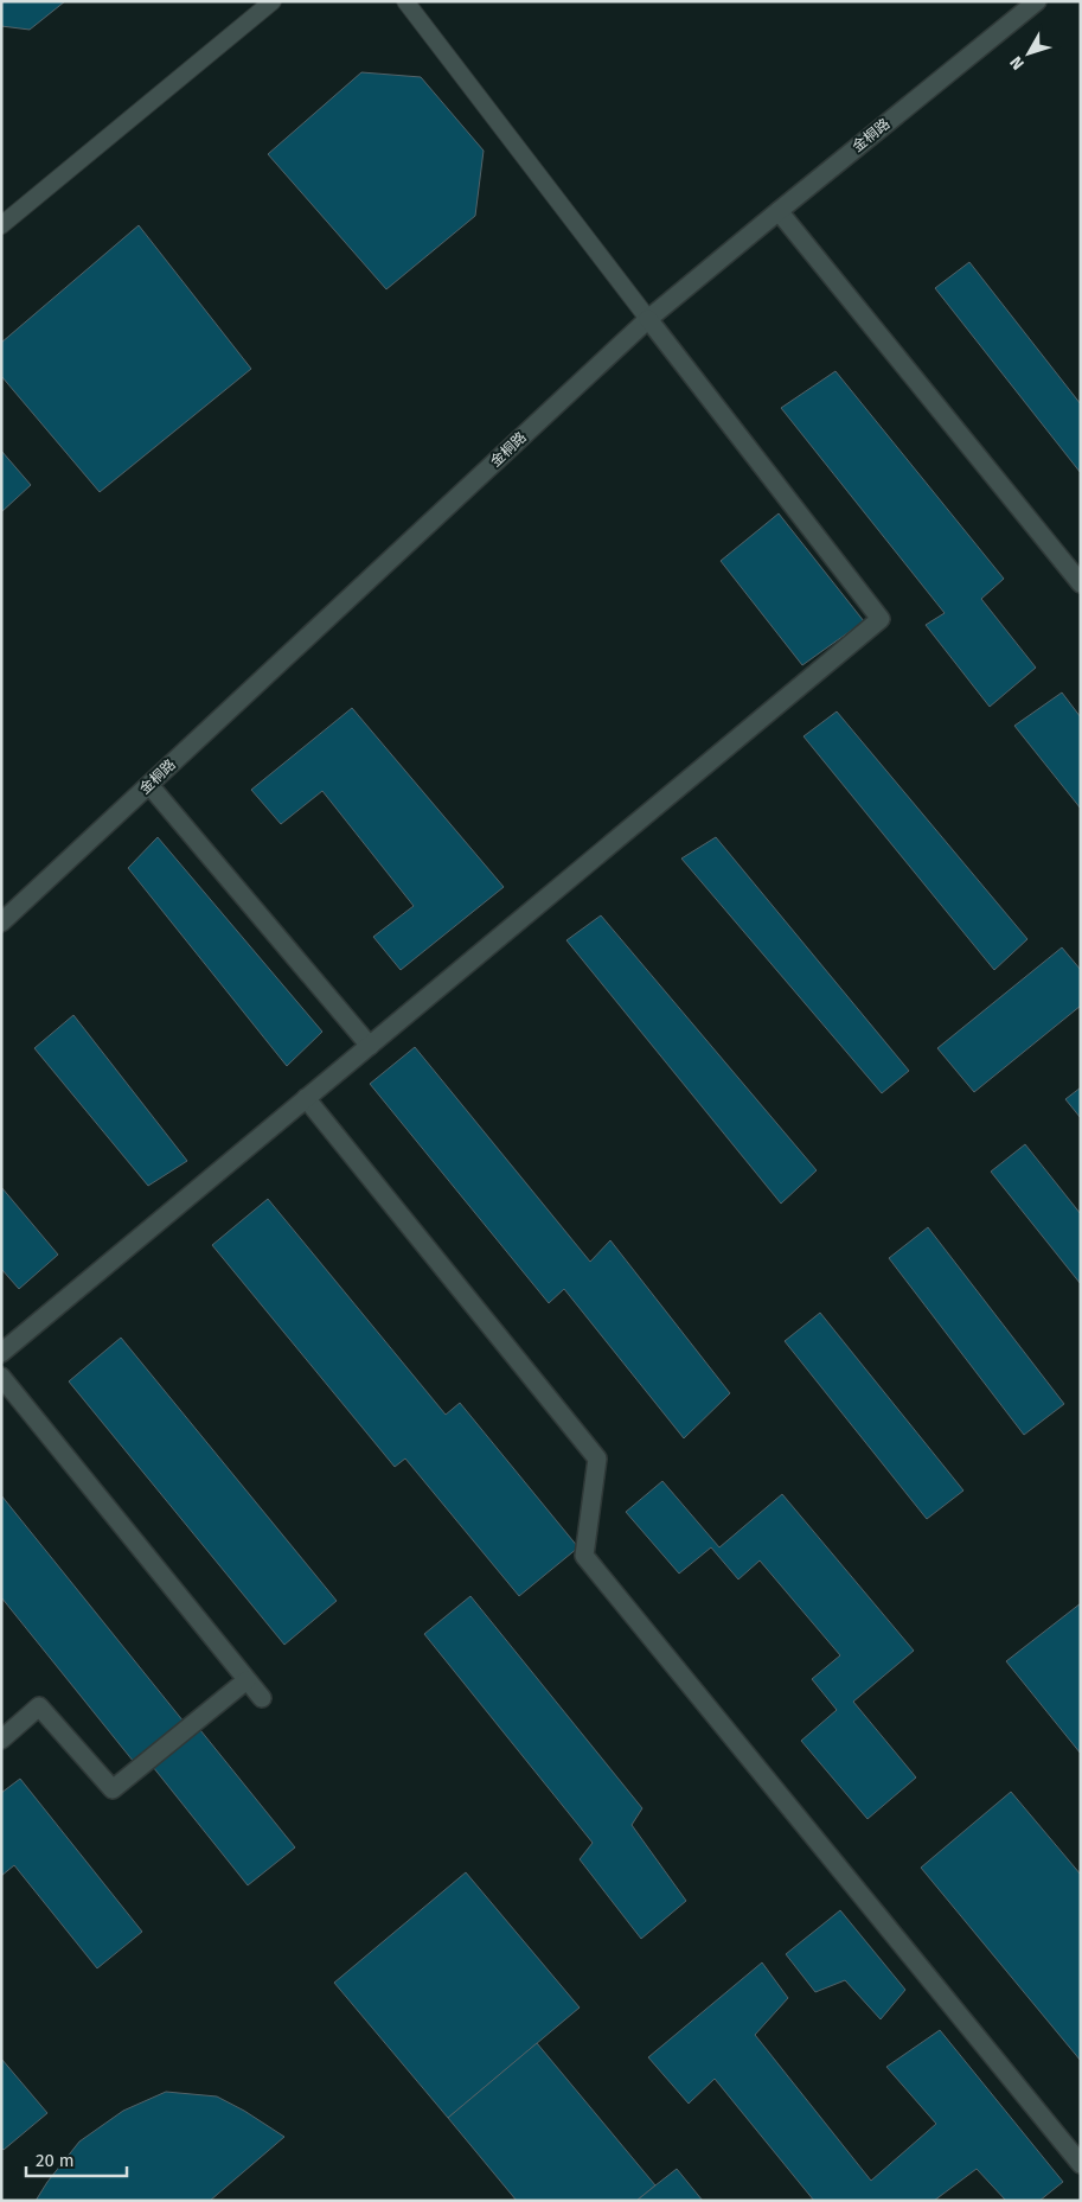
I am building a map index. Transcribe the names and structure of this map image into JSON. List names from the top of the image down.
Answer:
{
  "streets": {
    "street": ["金桐路"]
  },
  "scale_bar": "20 m",
  "north": "bottom left"
}
